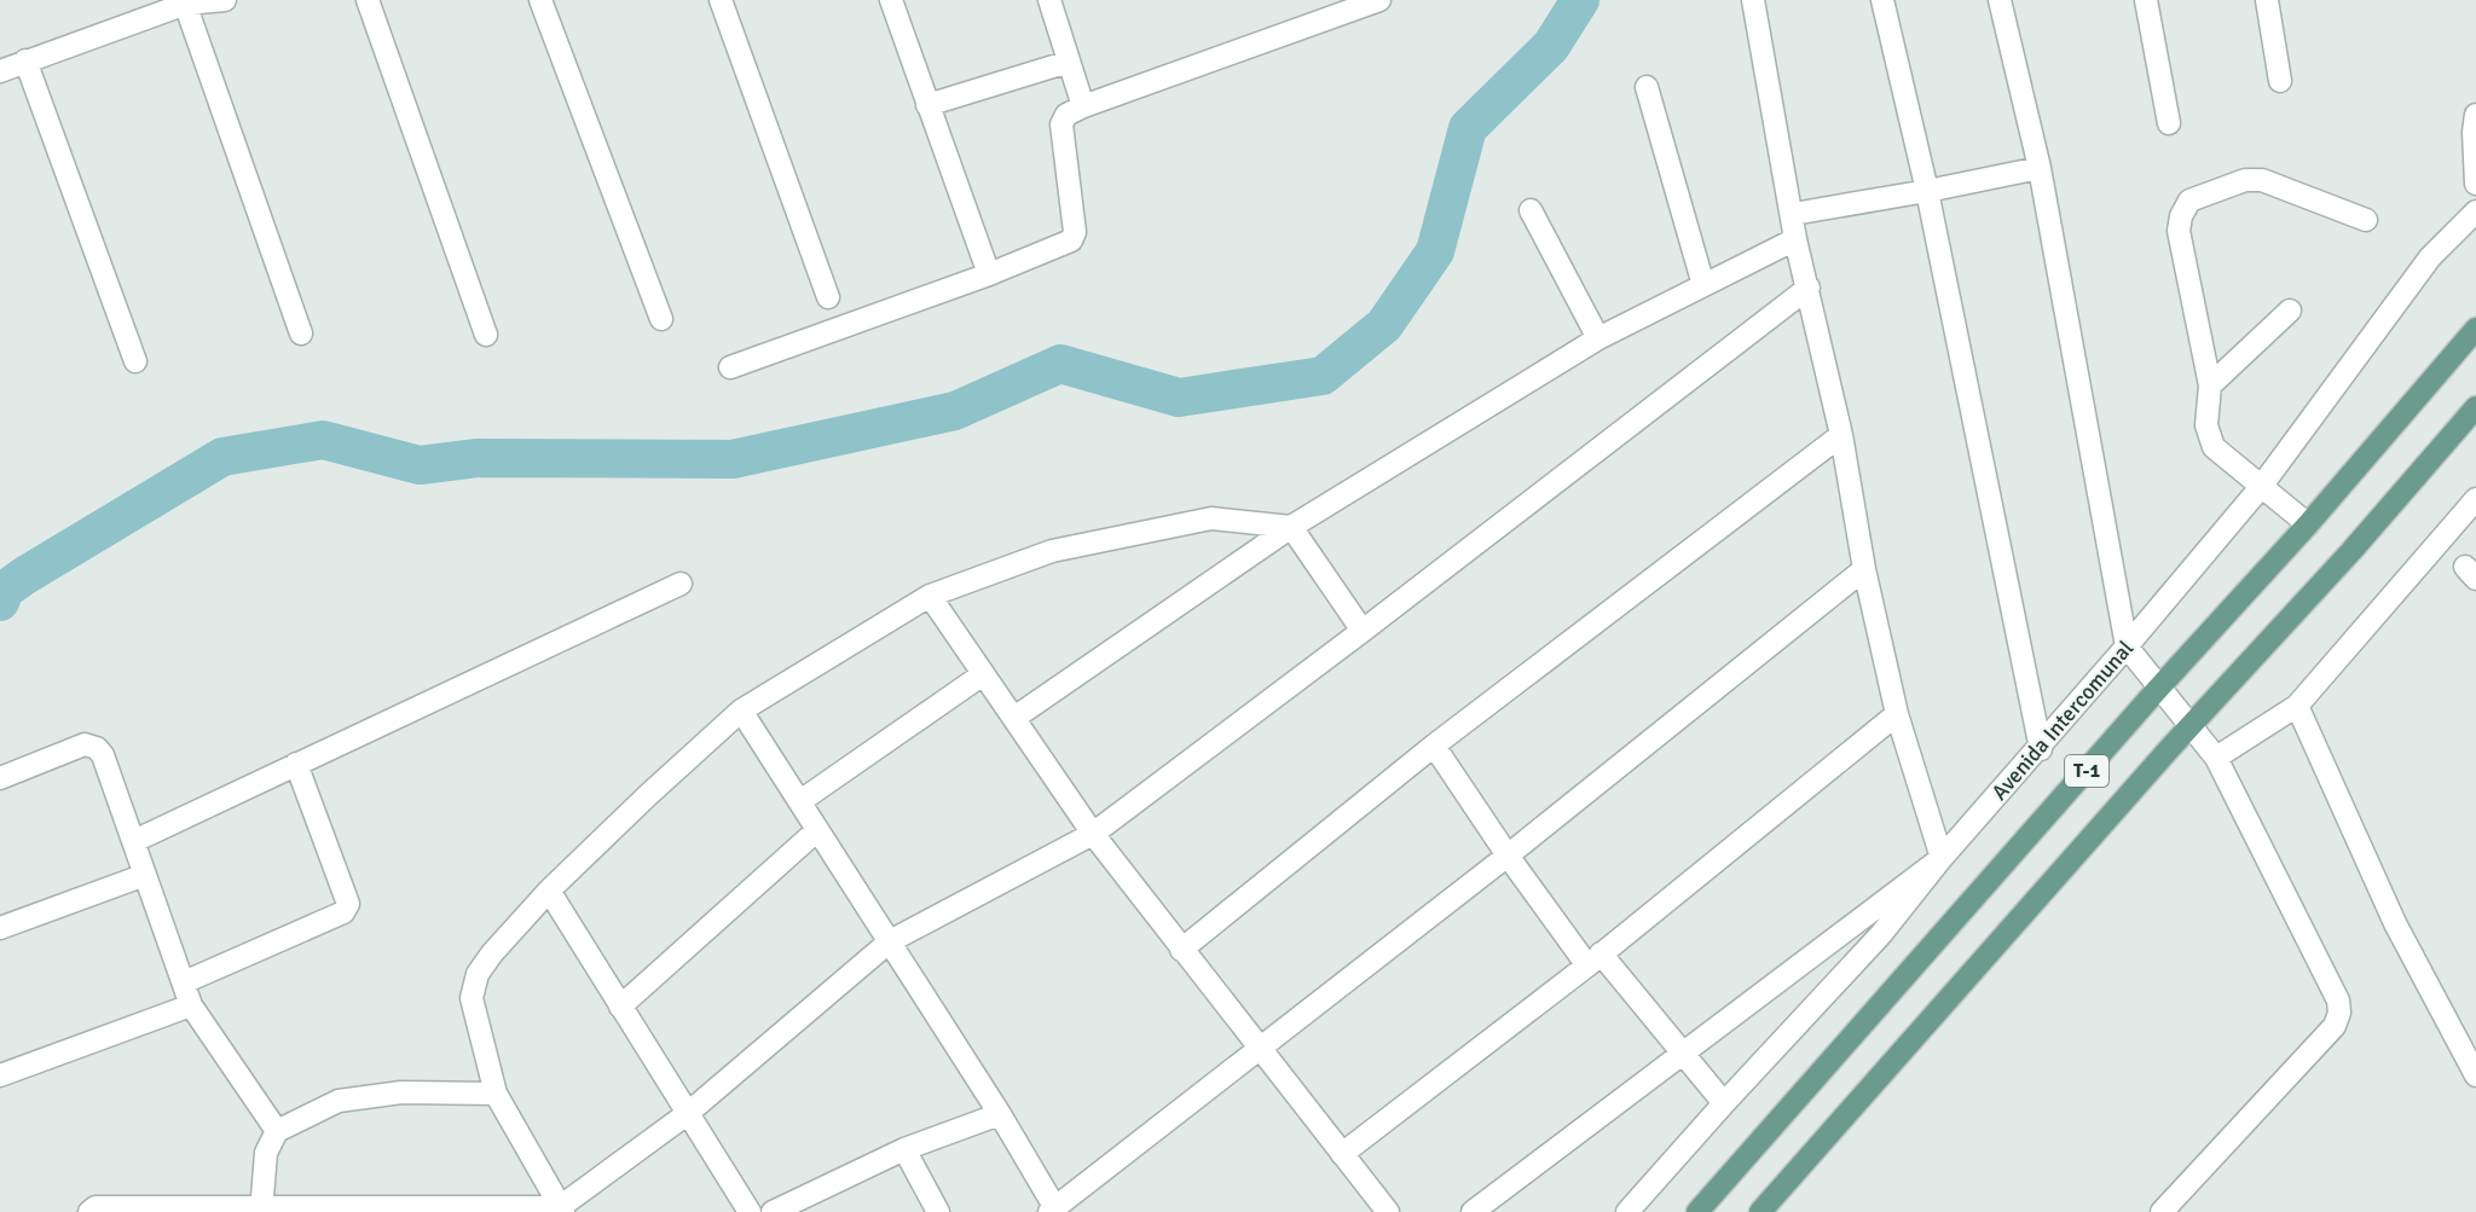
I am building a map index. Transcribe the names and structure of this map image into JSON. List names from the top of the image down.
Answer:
{
  "streets": {
    "main road": ["T-1"],
    "street": ["Avenida Intercomunal"]
  }
}
